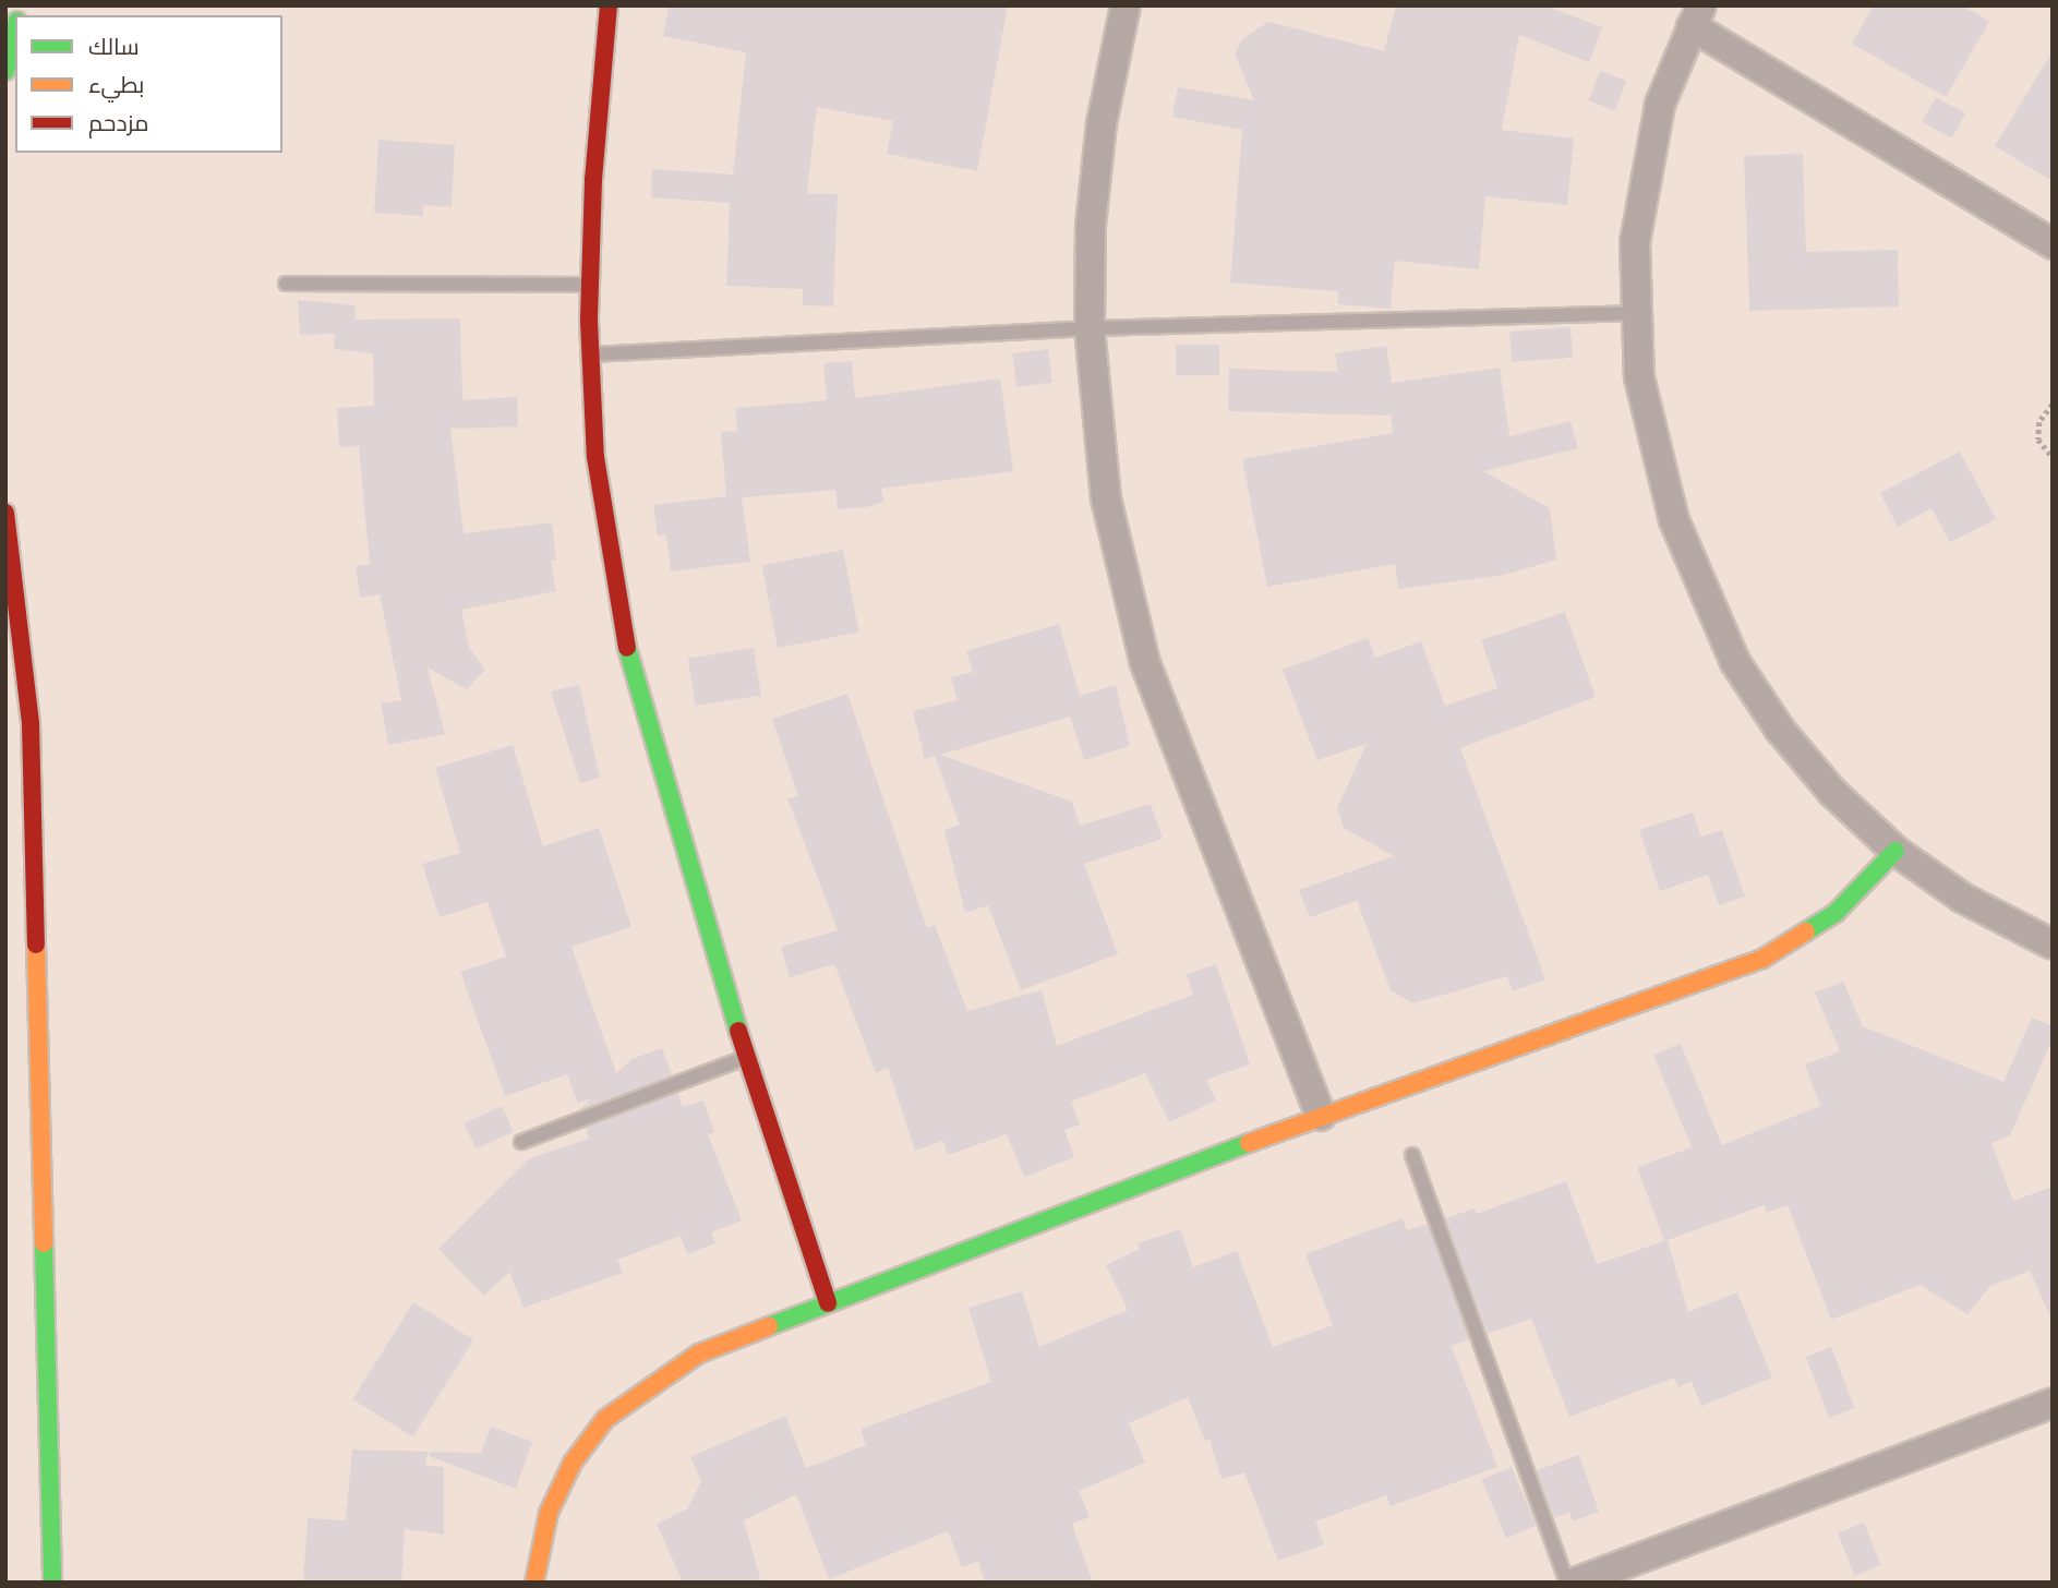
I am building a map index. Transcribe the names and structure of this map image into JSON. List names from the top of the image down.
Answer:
{
  "legend": ["سالك", "بطيء", "مزدحم"]
}
